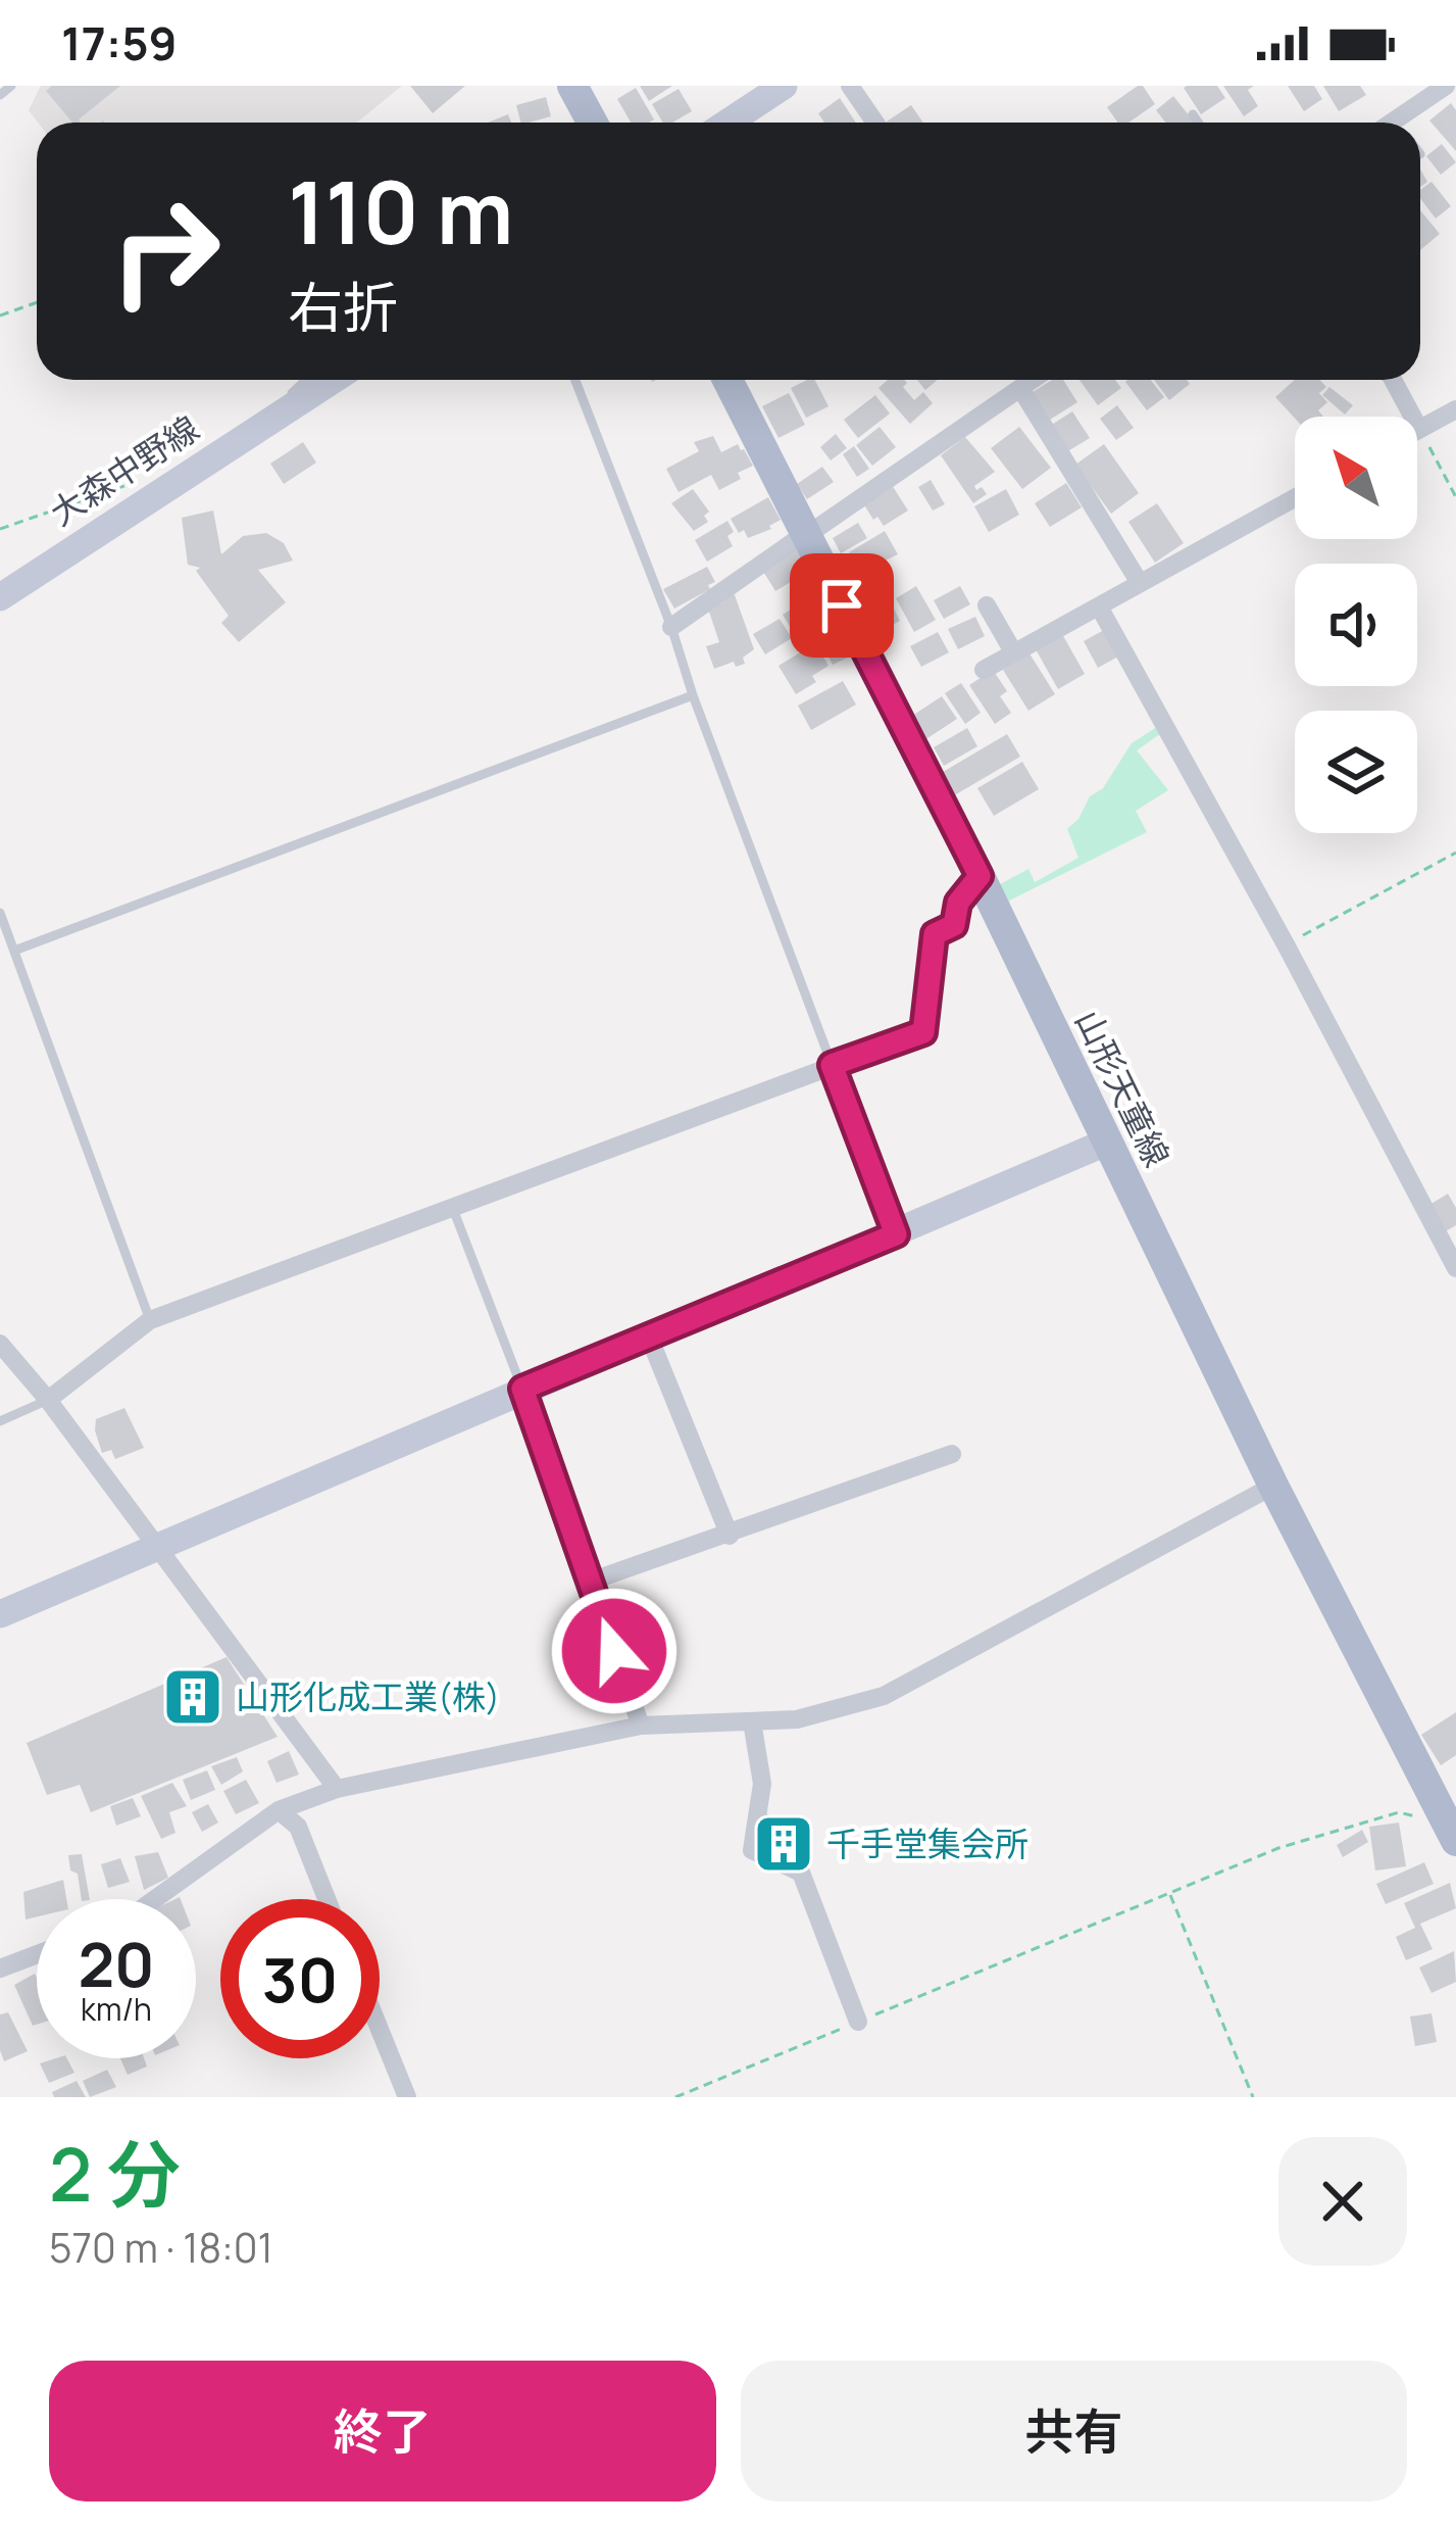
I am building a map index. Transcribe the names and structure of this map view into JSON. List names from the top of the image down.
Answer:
{
  "streets": {
    "main road": ["山形天童線"],
    "street": ["大森中野線"]
  },
  "places": {
    "building": ["山形化成工業(株)", "千手堂集会所"]
  },
  "north": "top left",
  "page": {
    "status": "17:59",
    "turn": ["110 m", "右折"],
    "speed": "20 km/h",
    "limit": "30",
    "heading": ["2 分", "570 m · 18:01"],
    "buttons": ["終了", "共有"]
  }
}
